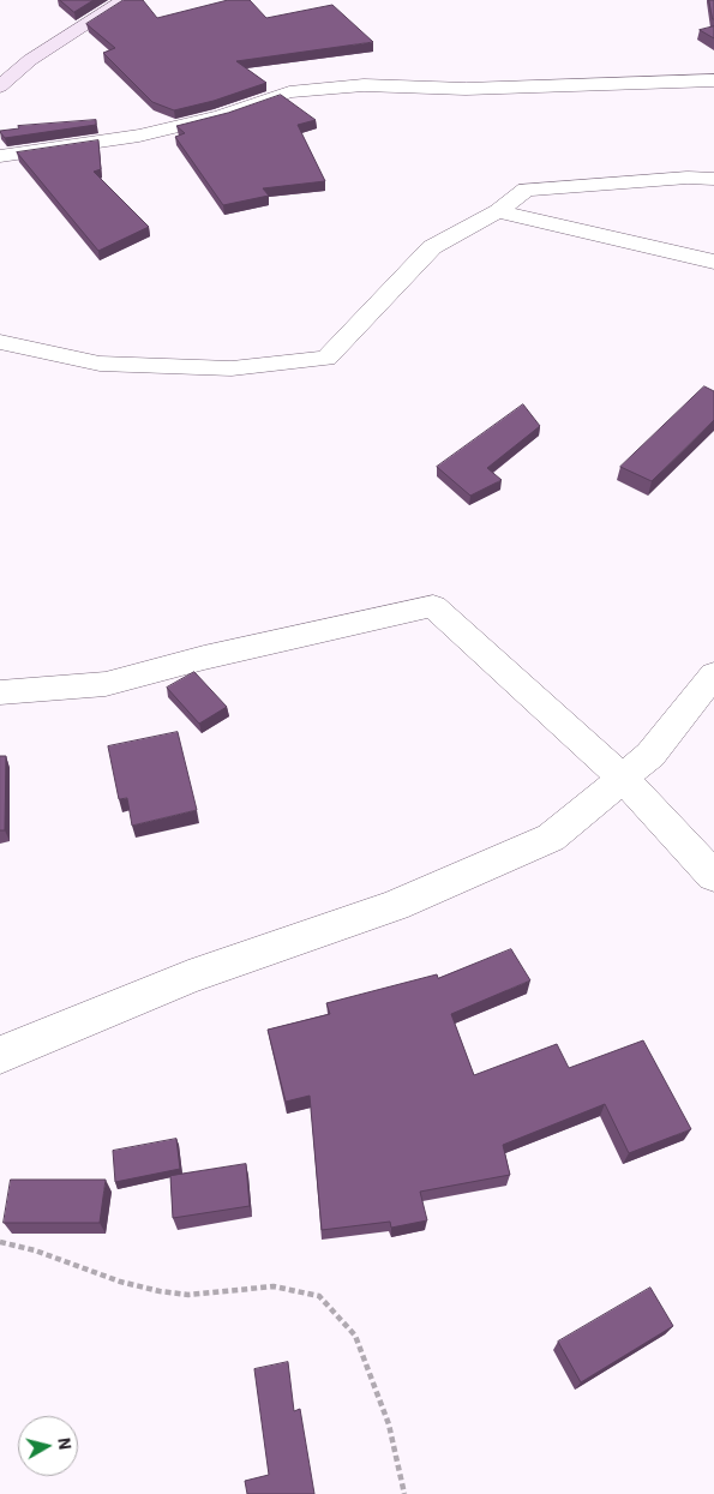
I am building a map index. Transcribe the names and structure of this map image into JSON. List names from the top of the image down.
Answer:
{
  "north": "right"
}
